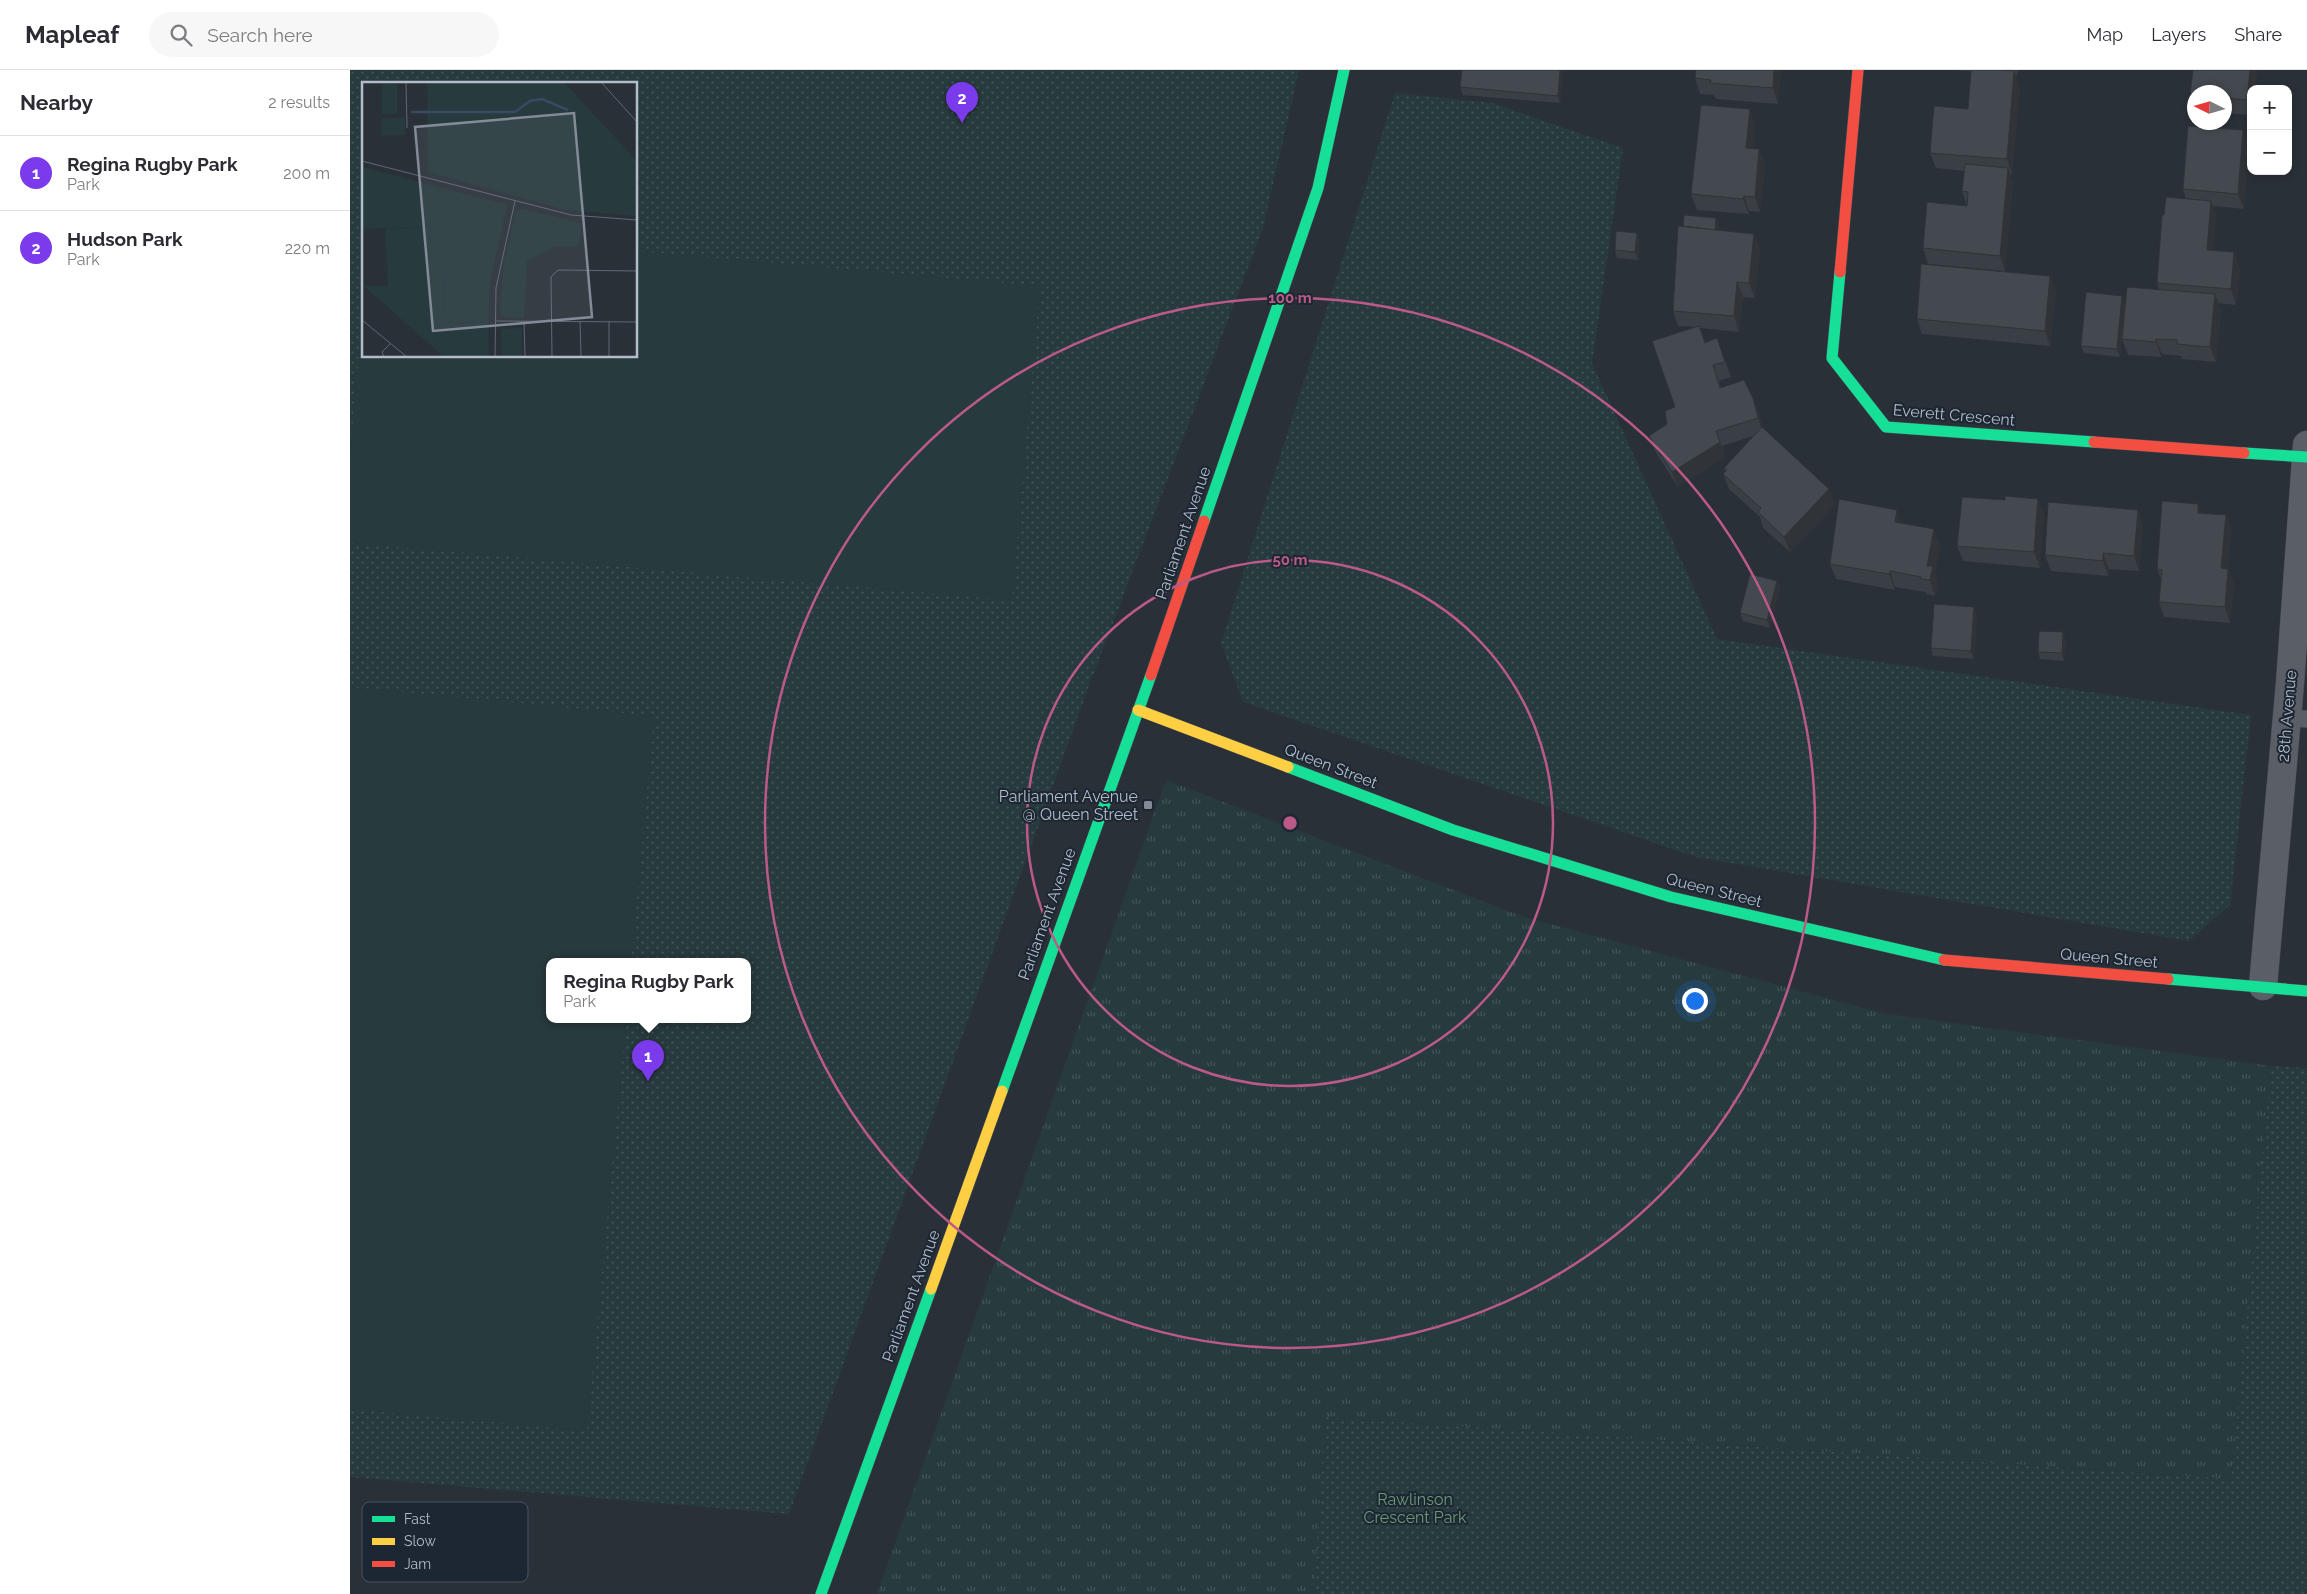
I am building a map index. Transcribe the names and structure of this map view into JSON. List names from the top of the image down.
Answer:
{
  "streets": {
    "street": [
      "Everett Crescent",
      "Parliament Avenue",
      "28th Avenue",
      "Queen Street"
    ]
  },
  "crossings": [
    ["Everett Crescent", "28th Avenue"],
    ["Parliament Avenue", "Queen Street"],
    ["28th Avenue", "Queen Street"]
  ],
  "parks": ["Rawlinson Crescent Park"],
  "places": {
    "transit": ["Parliament Avenue @ Queen Street"]
  },
  "legend": ["Fast", "Slow", "Jam"],
  "north": "left",
  "page": {
    "header": "Mapleaf",
    "search": "Search here",
    "nav": ["Map", "Layers", "Share"],
    "heading": ["Nearby", "2 results"],
    "pins": ["2", "1"],
    "map_buttons": ["+", "−"],
    "list": [
      {
        "mark": "1",
        "name": "Regina Rugby Park",
        "note": "Park",
        "value": "200 m"
      },
      {
        "mark": "2",
        "name": "Hudson Park",
        "note": "Park",
        "value": "220 m"
      }
    ],
    "popup": ["Regina Rugby Park", "Park"]
  },
  "rings": ["100 m", "50 m"]
}
